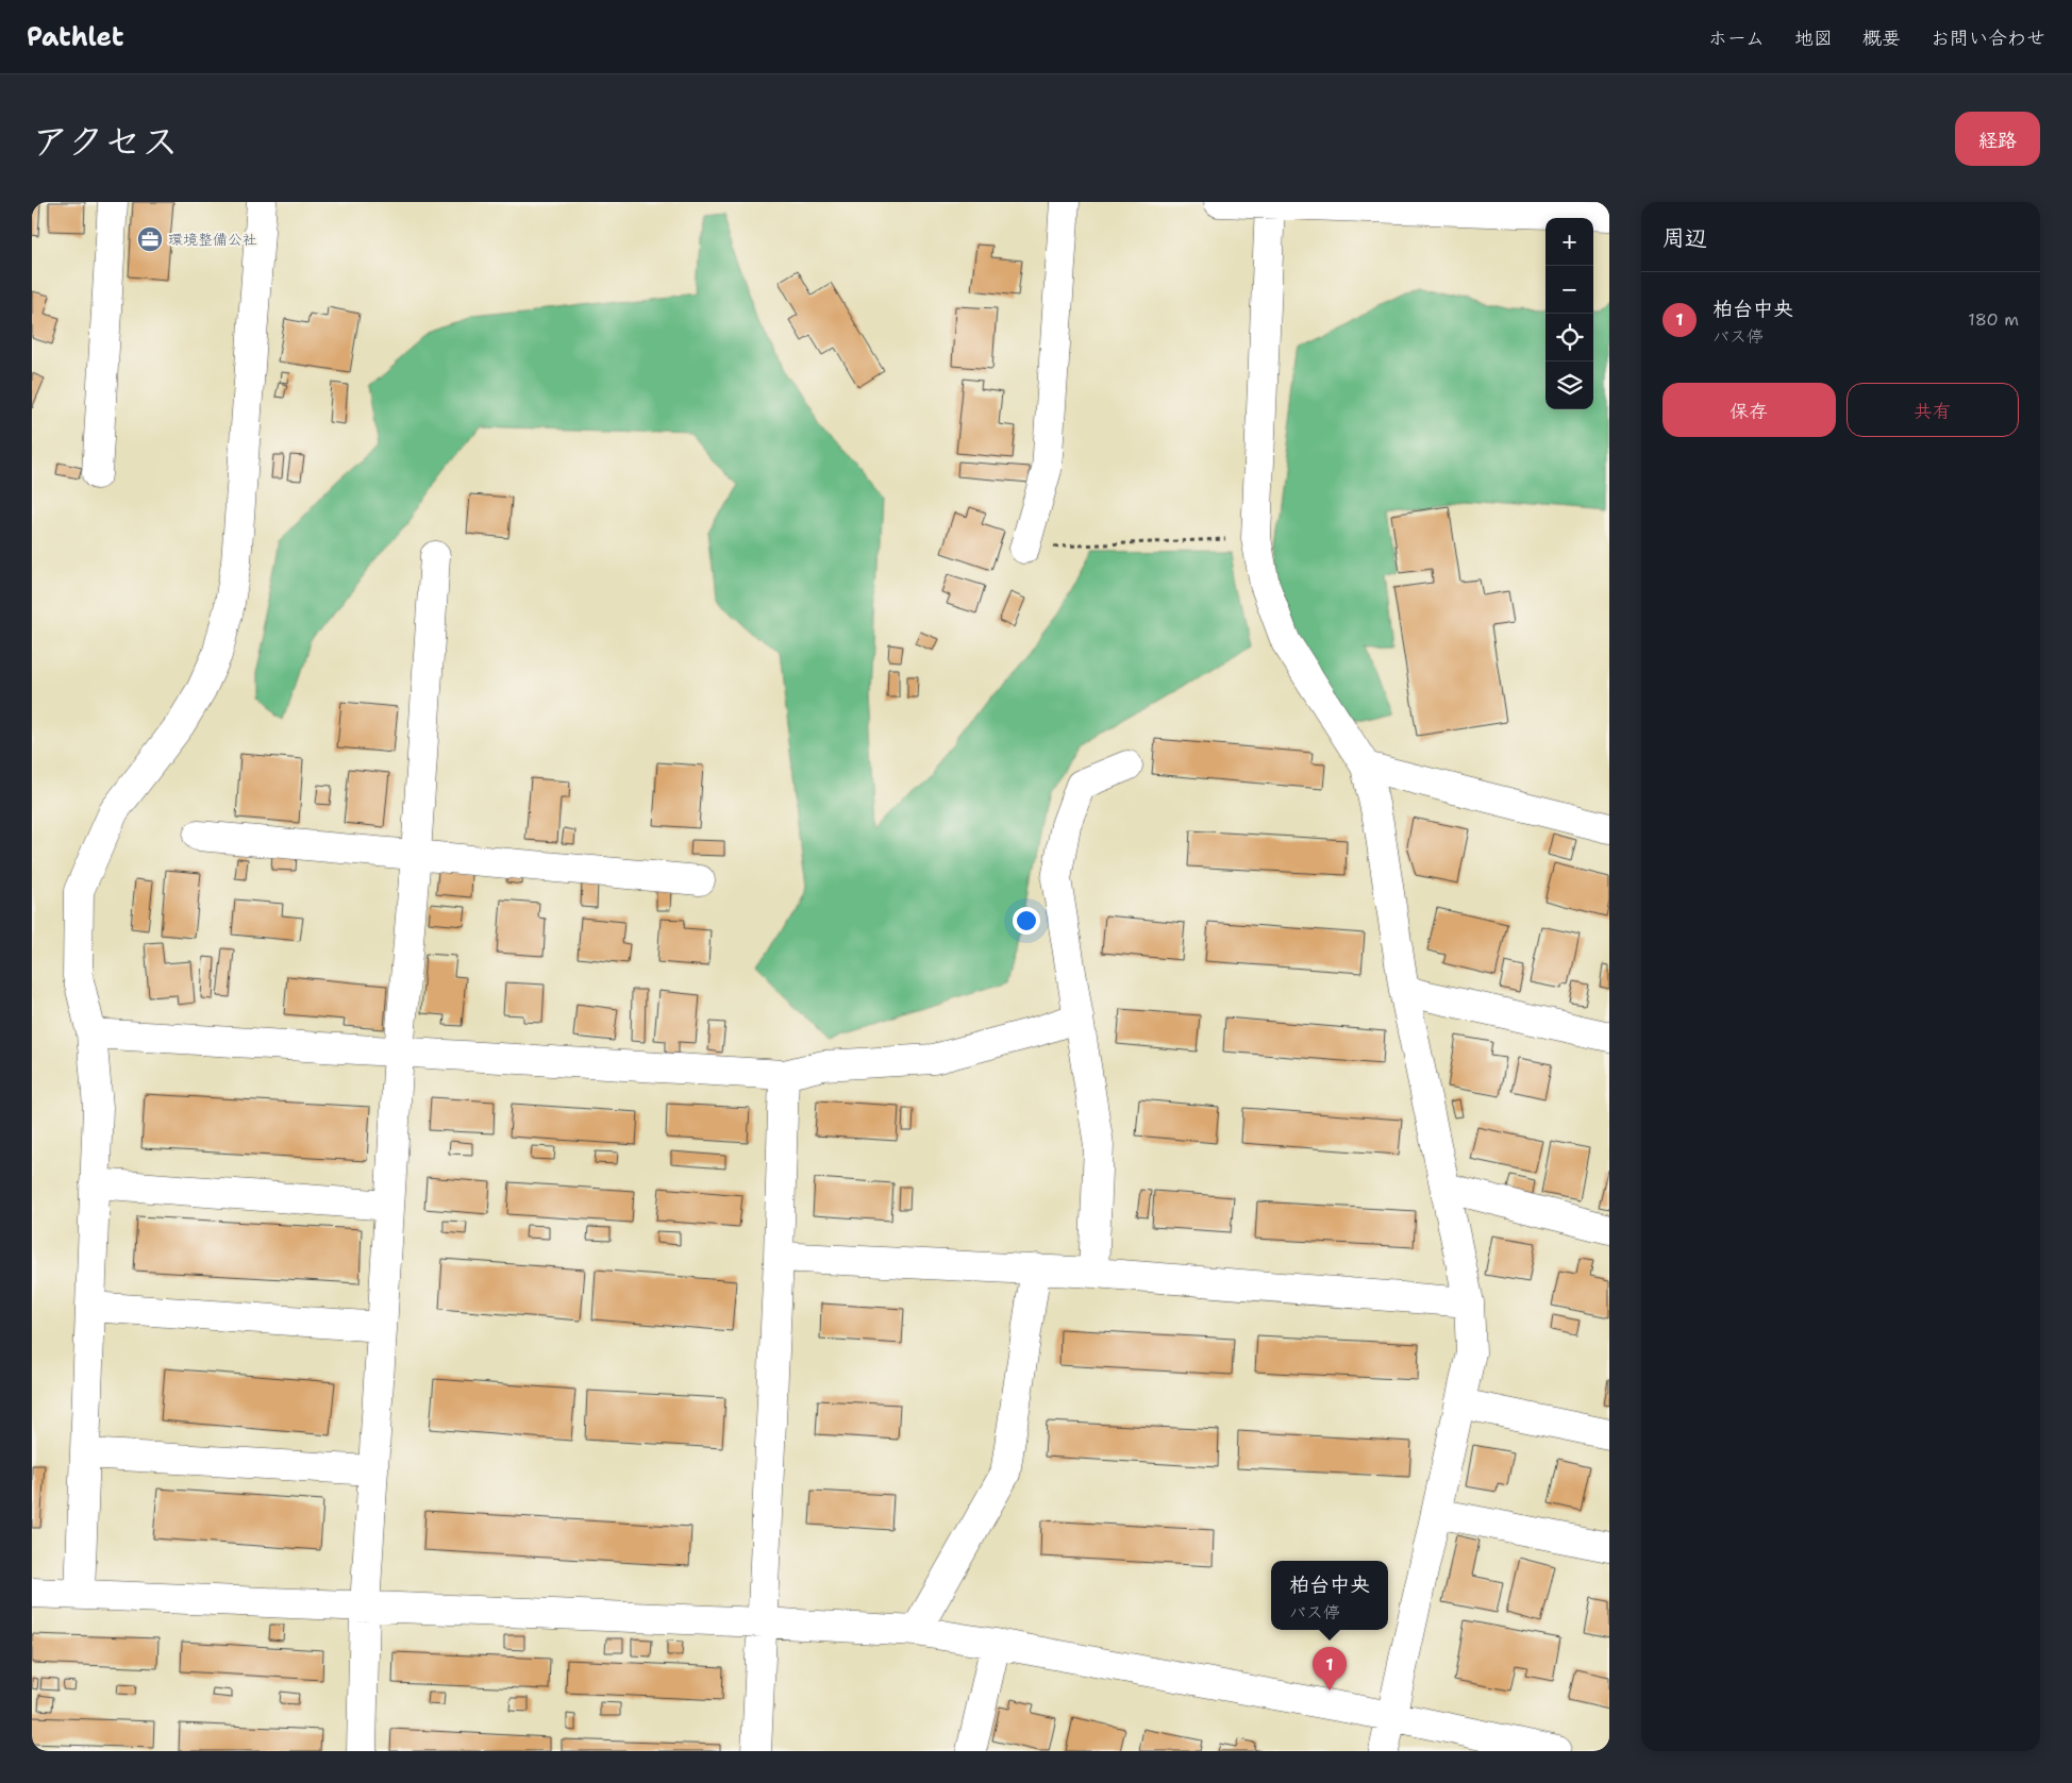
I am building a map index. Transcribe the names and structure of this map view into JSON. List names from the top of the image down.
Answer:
{
  "places": {
    "office": ["環境整備公社"]
  },
  "page": {
    "header": "Pathlet",
    "nav": [
      "ホーム",
      "地図",
      "概要",
      "お問い合わせ"
    ],
    "title": "アクセス",
    "buttons": [
      "経路",
      ["保存", "共有"]
    ],
    "heading": "周辺",
    "map_buttons": ["+", "−"],
    "list": [
      {
        "mark": "1",
        "name": "柏台中央",
        "note": "バス停",
        "value": "180 m"
      }
    ],
    "popup": ["柏台中央", "バス停"],
    "pins": "1"
  }
}
